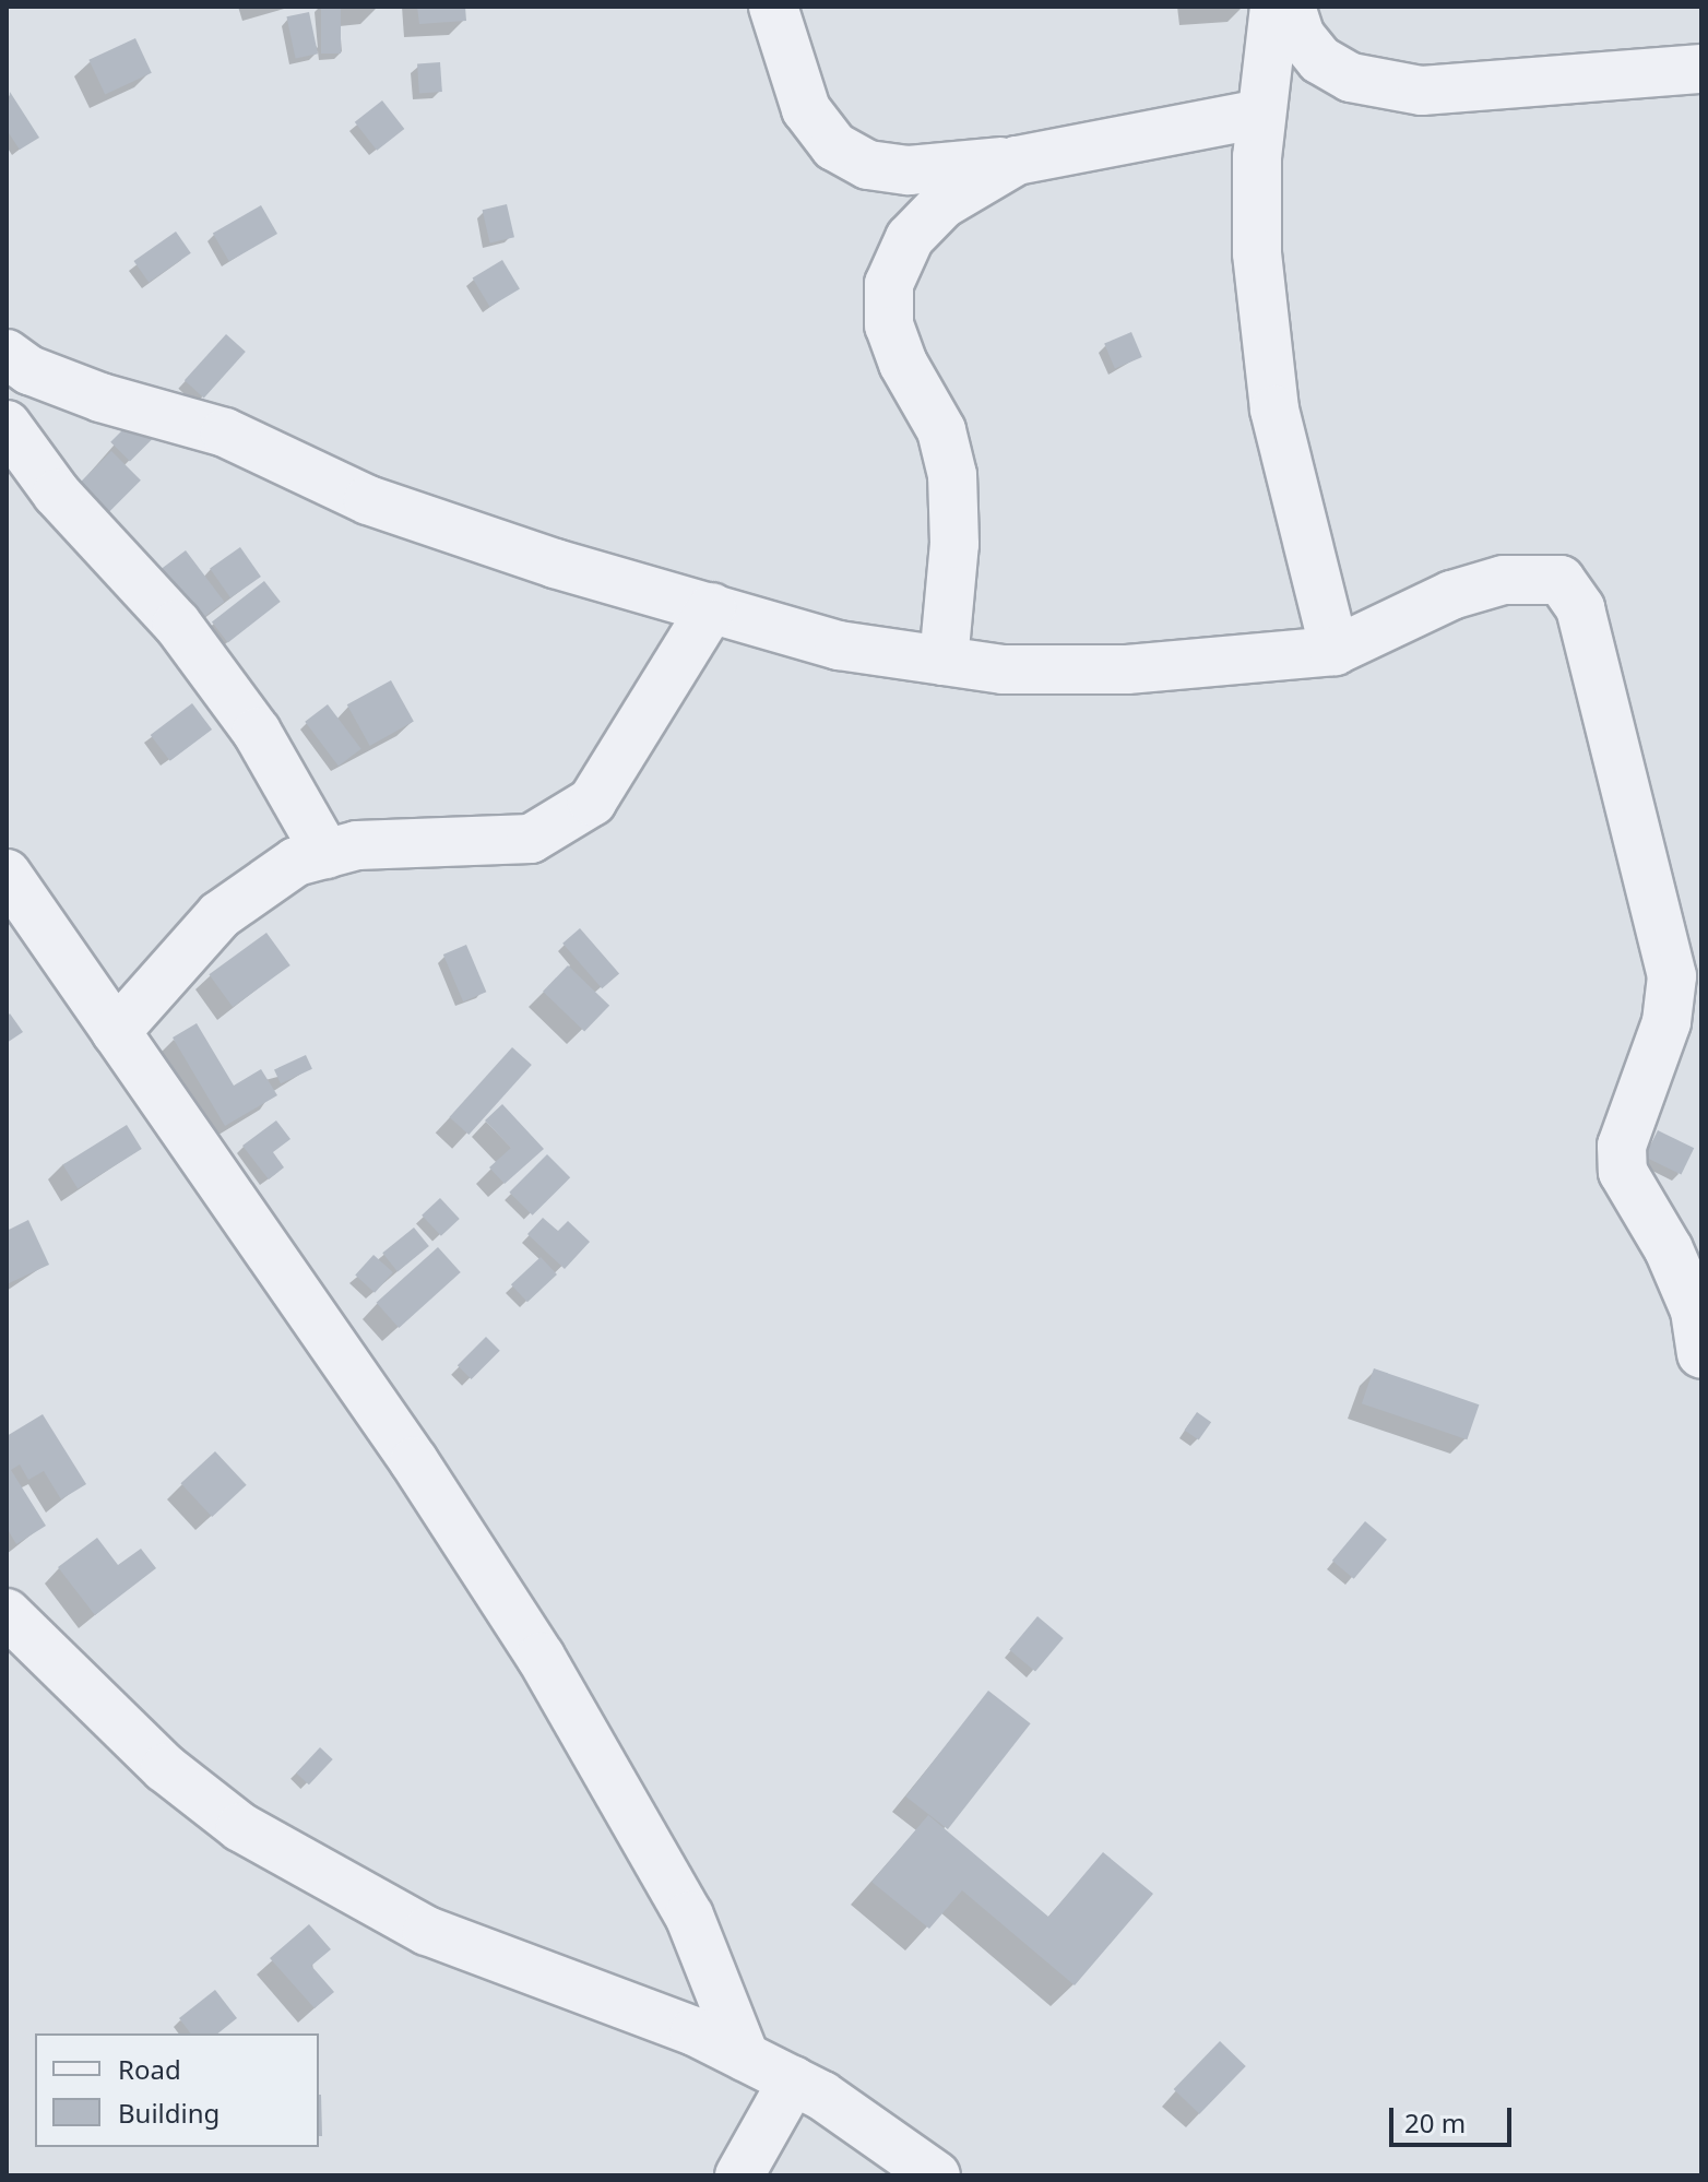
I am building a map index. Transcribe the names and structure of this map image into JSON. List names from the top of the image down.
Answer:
{
  "legend": ["Road", "Building"],
  "scale_bar": "20 m"
}
